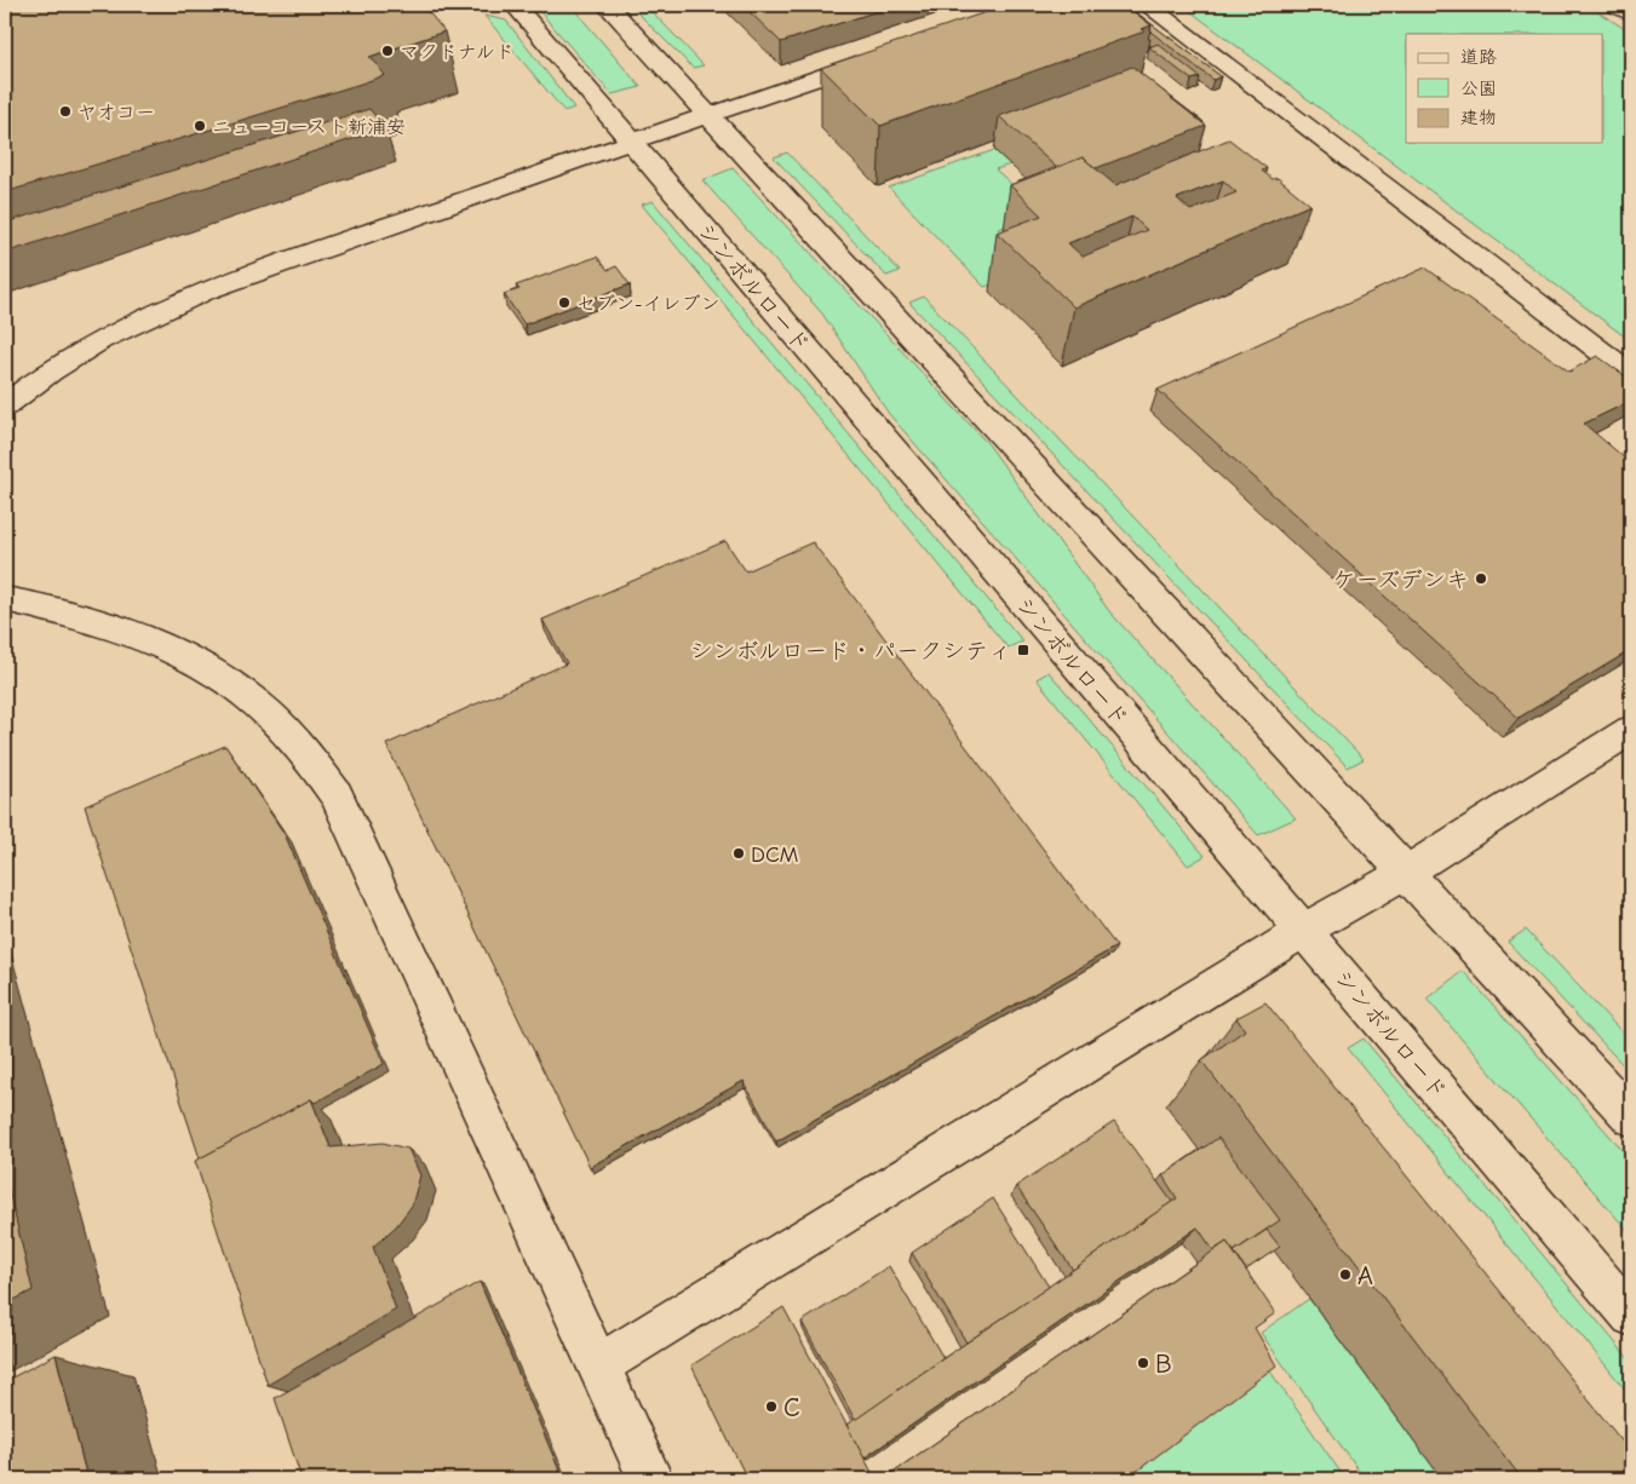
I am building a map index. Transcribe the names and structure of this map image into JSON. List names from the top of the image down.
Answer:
{
  "streets": {
    "street": ["シンボルロード"]
  },
  "places": {
    "other": [
      "マクドナルド",
      "ヤオコー",
      "ニューコースト新浦安",
      "セブン-イレブン",
      "ケーズデンキ",
      "DCM",
      "A",
      "B",
      "C"
    ],
    "transit": ["シンボルロード・パークシティ"]
  },
  "legend": ["道路", "公園", "建物"]
}
